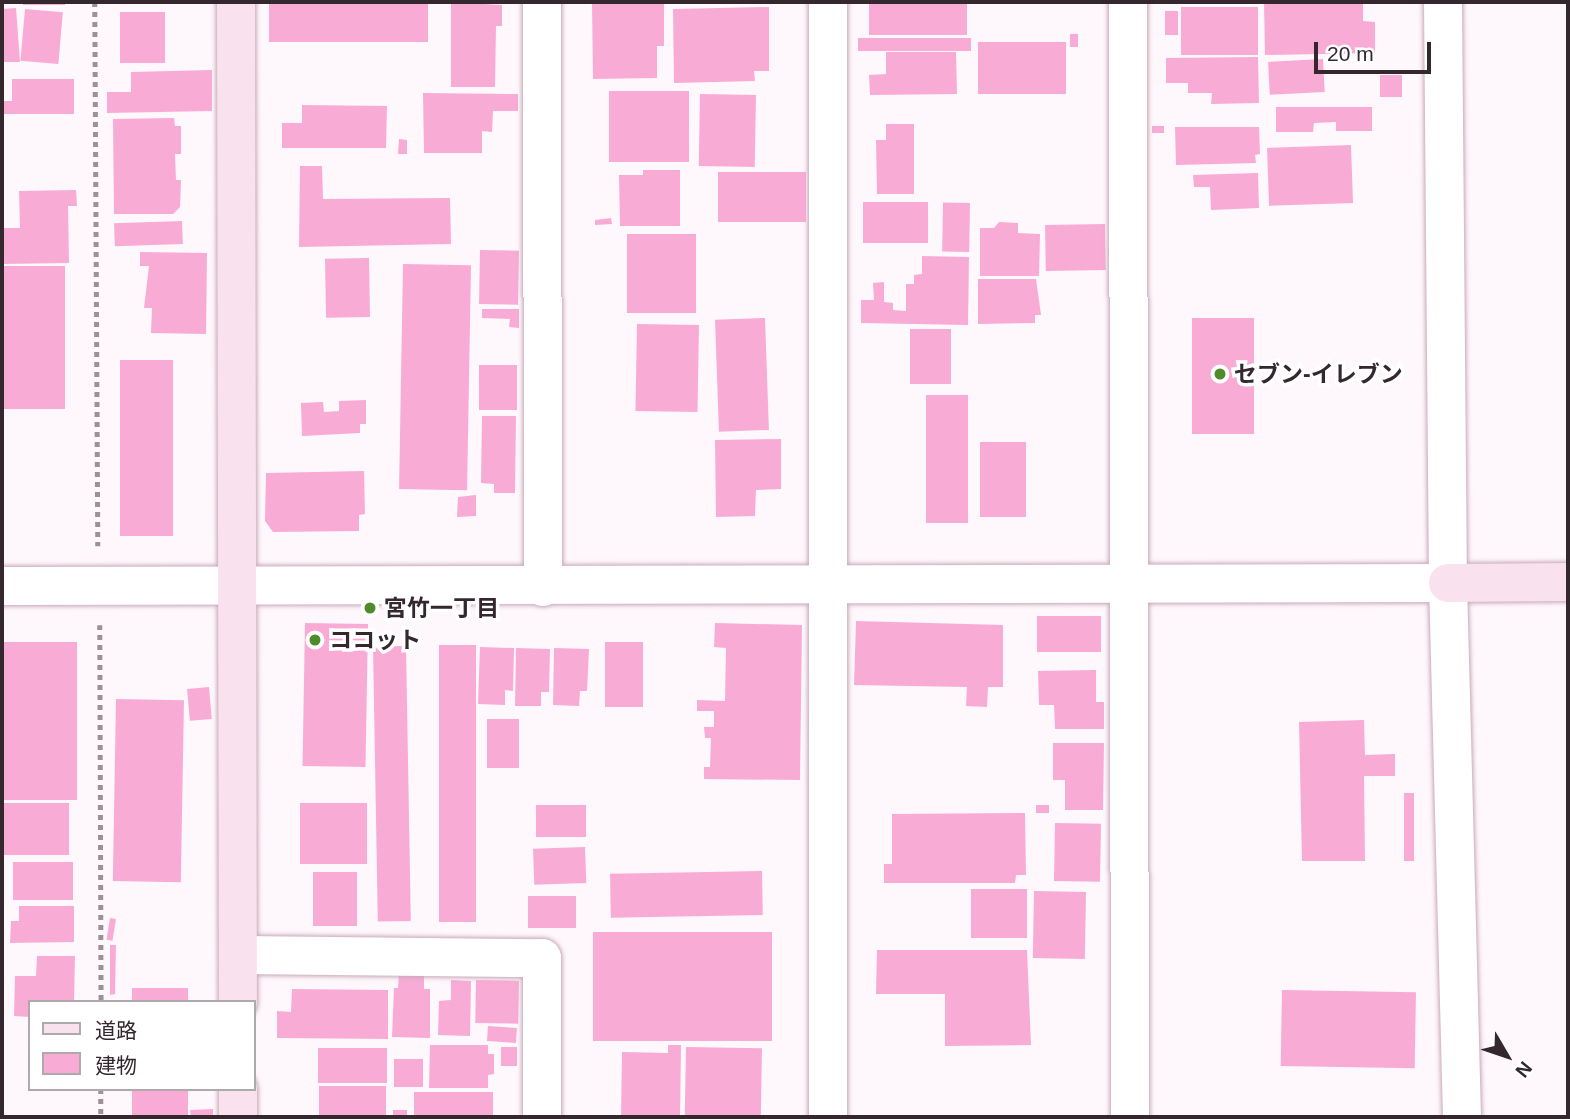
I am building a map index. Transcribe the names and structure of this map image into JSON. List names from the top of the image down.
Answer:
{
  "places": ["セブン-イレブン", "宮竹一丁目", "ココット"],
  "legend": ["道路", "建物"],
  "scale_bar": "20 m",
  "north": "bottom right"
}
